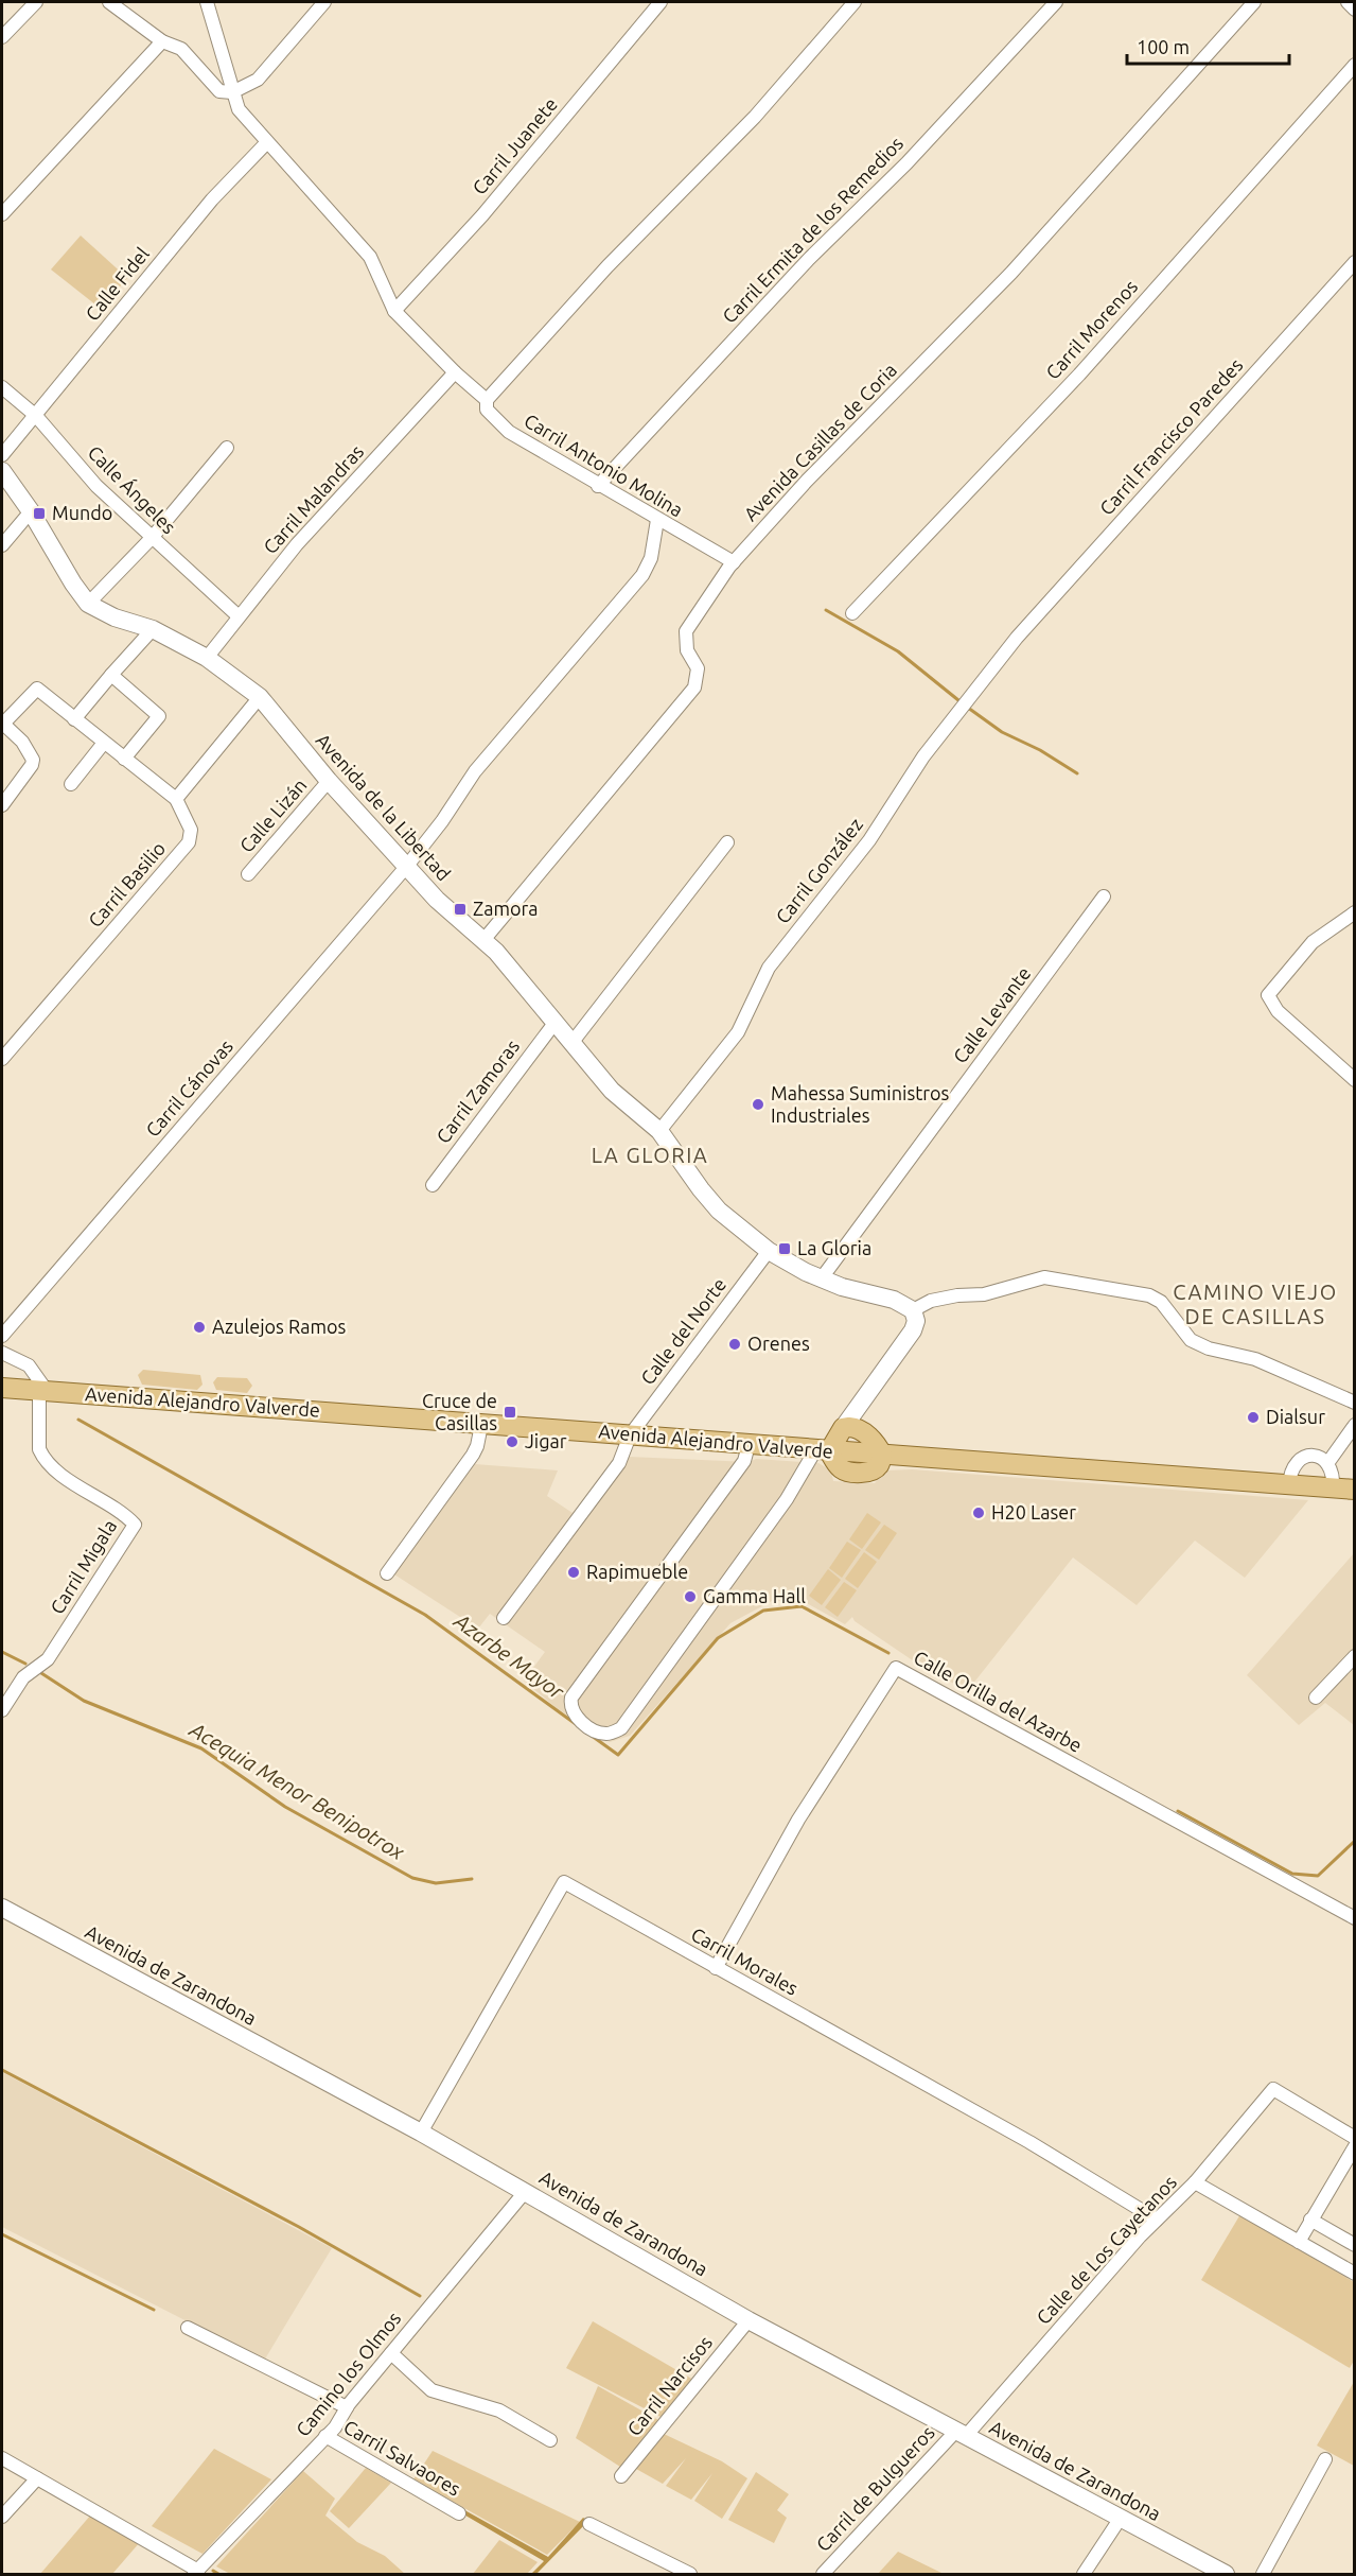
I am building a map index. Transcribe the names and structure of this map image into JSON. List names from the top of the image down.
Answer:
{
  "streets": {
    "main road": ["Avenida Alejandro Valverde"],
    "street": [
      "Carril Juanete",
      "Carril Ermita de los Remedios",
      "Calle Fidel",
      "Carril Morenos",
      "Carril Francisco Paredes",
      "Avenida Casillas de Coria",
      "Carril Antonio Molina",
      "Calle Ángeles",
      "Carril Malandras",
      "Avenida de la Libertad",
      "Calle Lizán",
      "Carril González",
      "Carril Basilio",
      "Calle Levante",
      "Carril Cánovas",
      "Carril Zamoras",
      "Calle del Norte",
      "Carril Migala",
      "Calle Orilla del Azarbe",
      "Carril Morales",
      "Avenida de Zarandona",
      "Calle de Los Cayetanos",
      "Camino los Olmos",
      "Carril Narcisos",
      "Carril Salvaores",
      "Carril de Bulgueros"
    ]
  },
  "crossings": [
    ["Carril Juanete", "Carril Antonio Molina"],
    ["Carril Ermita de los Remedios", "Carril Antonio Molina"],
    ["Calle Fidel", "Carril Antonio Molina"],
    ["Calle Fidel", "Calle Ángeles"],
    ["Carril Francisco Paredes", "Carril González"],
    ["Avenida Casillas de Coria", "Carril Antonio Molina"],
    ["Avenida Casillas de Coria", "Avenida de la Libertad"],
    ["Carril Antonio Molina", "Carril Malandras"],
    ["Carril Antonio Molina", "Carril Cánovas"],
    ["Calle Ángeles", "Carril Malandras"],
    ["Carril Malandras", "Avenida de la Libertad"],
    ["Avenida de la Libertad", "Calle Lizán"],
    ["Avenida de la Libertad", "Carril González"],
    ["Avenida de la Libertad", "Calle Levante"],
    ["Avenida de la Libertad", "Carril Cánovas"],
    ["Avenida de la Libertad", "Carril Zamoras"],
    ["Avenida de la Libertad", "Calle del Norte"],
    ["Calle del Norte", "Avenida Alejandro Valverde"],
    ["Avenida Alejandro Valverde", "Carril Migala"],
    ["Calle Orilla del Azarbe", "Carril Morales"],
    ["Carril Morales", "Avenida de Zarandona"],
    ["Carril Morales", "Calle de Los Cayetanos"],
    ["Avenida de Zarandona", "Calle de Los Cayetanos"],
    ["Avenida de Zarandona", "Camino los Olmos"],
    ["Avenida de Zarandona", "Carril Narcisos"],
    ["Avenida de Zarandona", "Carril de Bulgueros"],
    ["Calle de Los Cayetanos", "Carril de Bulgueros"],
    ["Camino los Olmos", "Carril Salvaores"]
  ],
  "districts": ["LA GLORIA", "CAMINO VIEJO DE CASILLAS"],
  "water": ["Azarbe Mayor", "Acequia Menor Benipotrox"],
  "places": {
    "transit": [
      "Mundo",
      "Zamora",
      "La Gloria",
      "Cruce de Casillas"
    ],
    "other": [
      "Mahessa Suministros Industriales",
      "Azulejos Ramos",
      "Orenes",
      "Dialsur",
      "Jigar",
      "H20 Laser",
      "Rapimueble",
      "Gamma Hall"
    ]
  },
  "scale_bar": "100 m"
}
